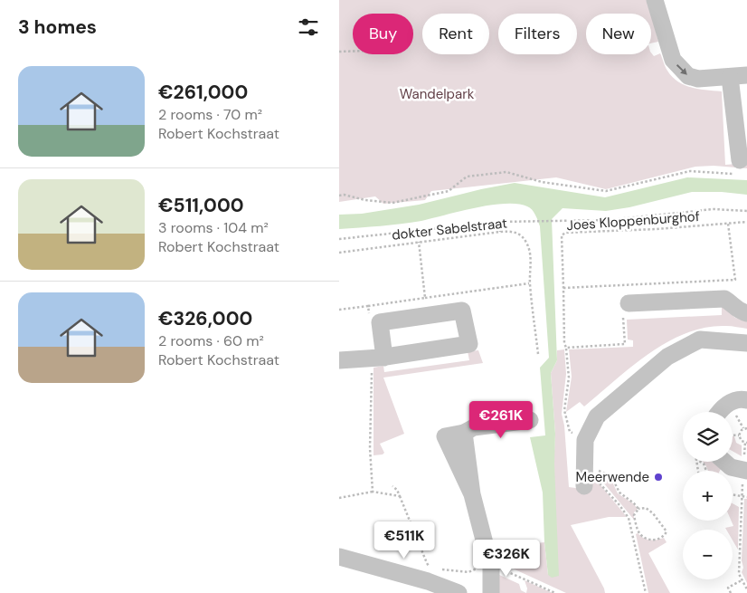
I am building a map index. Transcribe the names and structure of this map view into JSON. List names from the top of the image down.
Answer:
{
  "streets": {
    "path": ["Joes Kloppenburghof", "dokter Sabelstraat"]
  },
  "parks": ["Wandelpark"],
  "places": ["Meerwende"],
  "page": {
    "heading": "3 homes",
    "chip": [
      "Buy",
      "Rent",
      "Filters",
      "New"
    ],
    "list": [
      {
        "name": "€261,000",
        "note": "2 rooms · 70 m² · Robert Kochstraat"
      },
      {
        "name": "€511,000",
        "note": "3 rooms · 104 m² · Robert Kochstraat"
      },
      {
        "name": "€326,000",
        "note": "2 rooms · 60 m² · Robert Kochstraat"
      }
    ],
    "price": ["€261K", "€511K", "€326K"],
    "map_buttons": ["+", "−"]
  }
}
